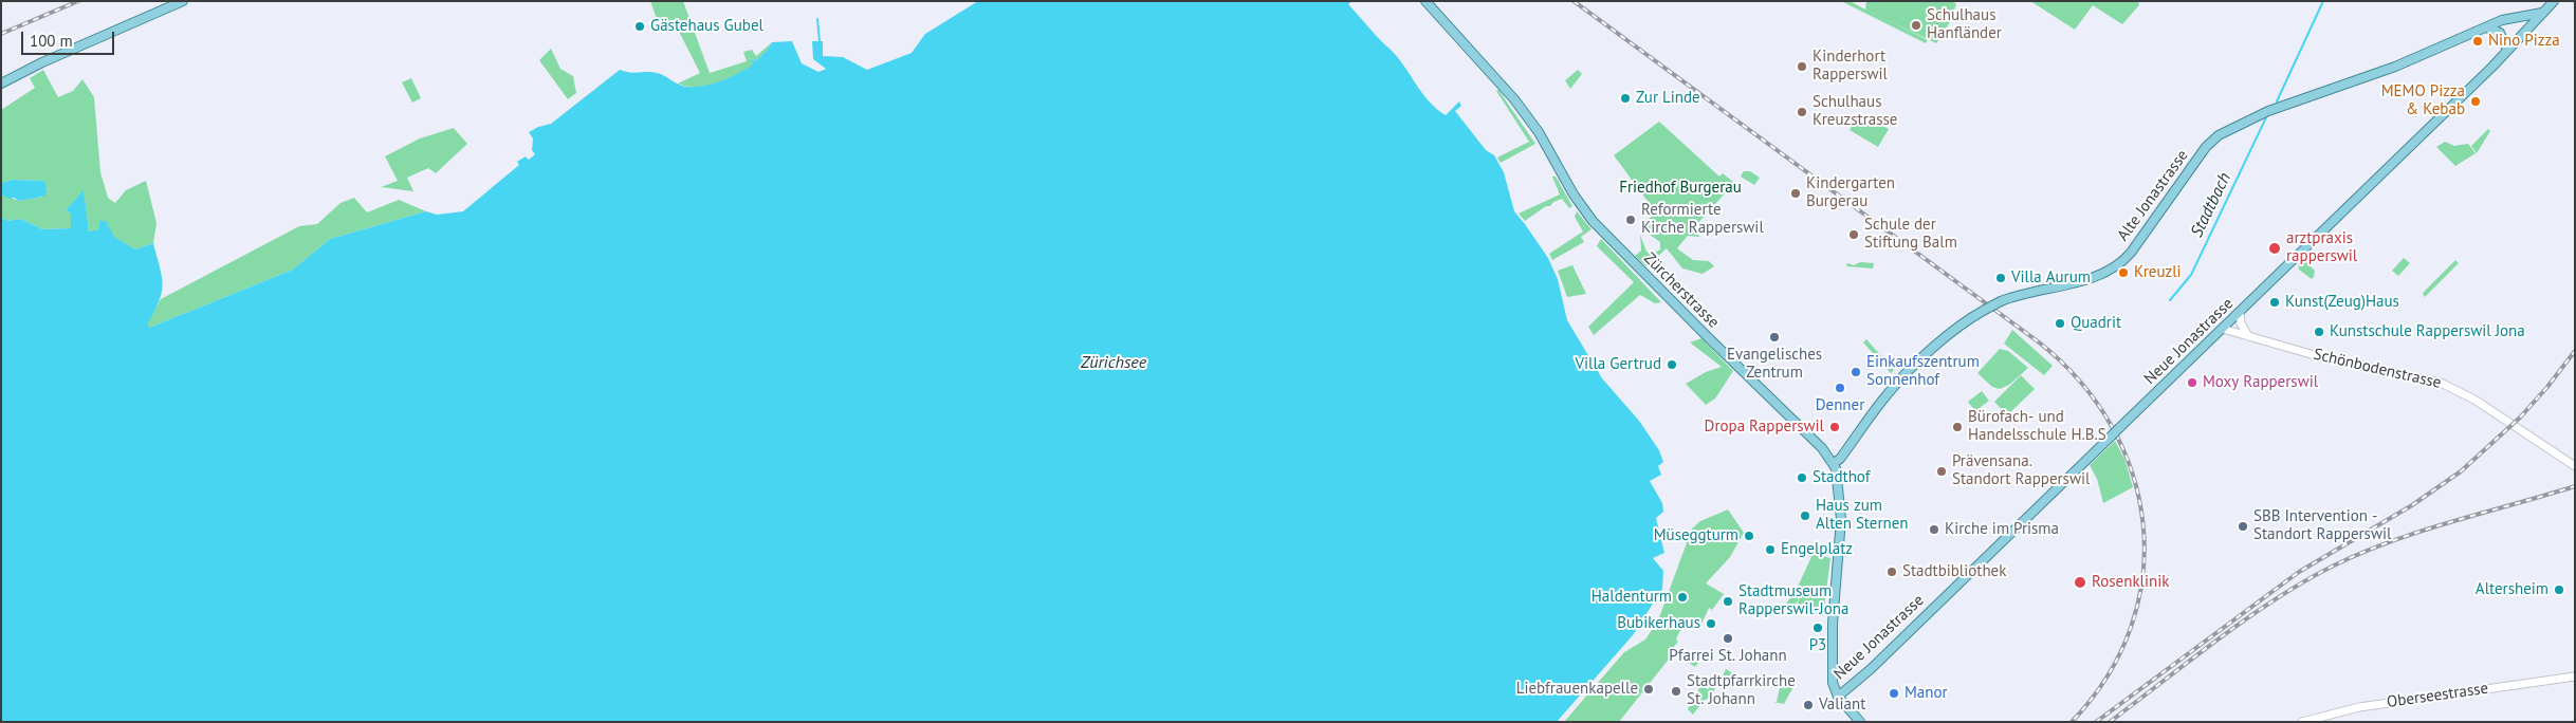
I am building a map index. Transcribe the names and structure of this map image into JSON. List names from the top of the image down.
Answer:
{
  "streets": {
    "main road": ["Alte Jonastrasse", "Zürcherstrasse", "Neue Jonastrasse"],
    "street": ["Schönbodenstrasse", "Oberseestrasse"]
  },
  "crossings": [
    ["Alte Jonastrasse", "Zürcherstrasse"],
    ["Alte Jonastrasse", "Neue Jonastrasse"],
    ["Neue Jonastrasse", "Schönbodenstrasse"]
  ],
  "water": ["Stadtbach", "Zürichsee"],
  "parks": ["Friedhof Burgerau"],
  "places": [
    "Schulhaus Hanfländer",
    "Gästehaus Gubel",
    "Nino Pizza",
    "Kinderhort Rapperswil",
    "Zur Linde",
    "MEMO Pizza & Kebab",
    "Schulhaus Kreuzstrasse",
    "Kindergarten Burgerau",
    "Reformierte Kirche Rapperswil",
    "Schule der Stiftung Balm",
    "arztpraxis rapperswil",
    "Kreuzli",
    "Villa Aurum",
    "Kunst(Zeug)Haus",
    "Quadrit",
    "Kunstschule Rapperswil Jona",
    "Evangelisches Zentrum",
    "Villa Gertrud",
    "Einkaufszentrum Sonnenhof",
    "Moxy Rapperswil",
    "Denner",
    "Dropa Rapperswil",
    "Bürofach- und Handelsschule H.B.S",
    "Prävensana. Standort Rapperswil",
    "Stadthof",
    "Haus zum Alten Sternen",
    "SBB Intervention - Standort Rapperswil",
    "Kirche im Prisma",
    "Müseggturm",
    "Engelplatz",
    "Stadtbibliothek",
    "Rosenklinik",
    "Altersheim",
    "Haldenturm",
    "Stadtmuseum Rapperswil-Jona",
    "Bubikerhaus",
    "P3",
    "Pfarrei St. Johann",
    "Liebfrauenkapelle",
    "Stadtpfarrkirche St. Johann",
    "Manor",
    "Valiant"
  ],
  "scale_bar": "100 m"
}
